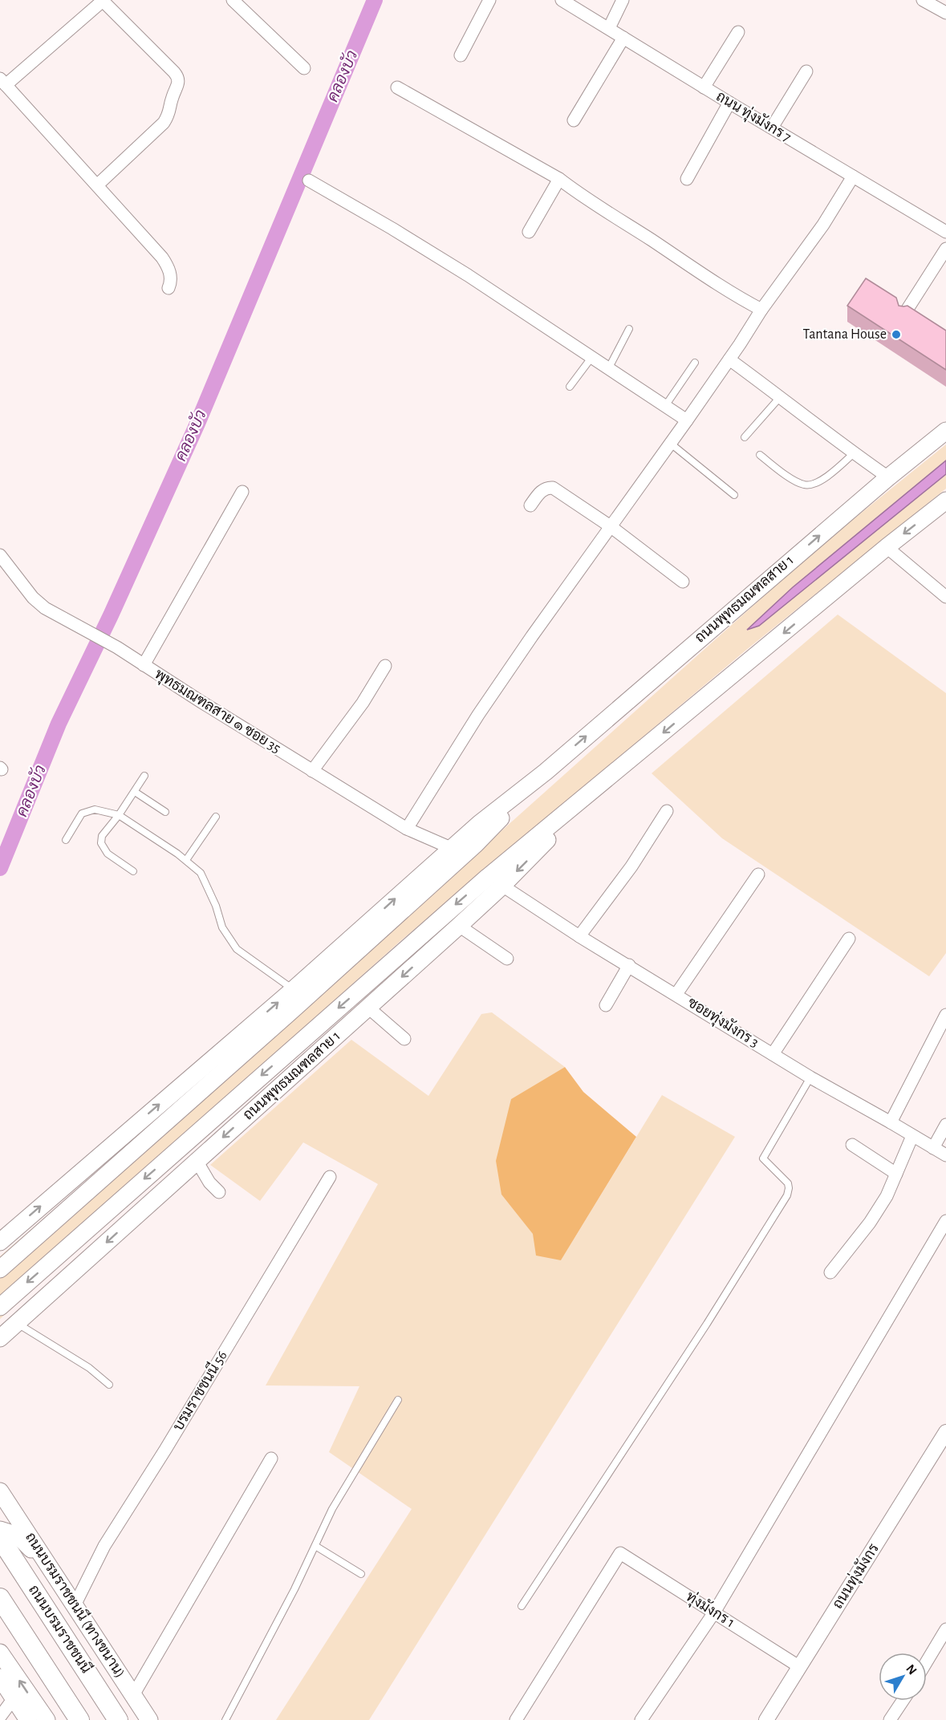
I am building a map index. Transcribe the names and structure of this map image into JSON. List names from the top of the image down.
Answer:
{
  "streets": {
    "main road": ["ถนนพุทธมณฑลสาย 1", "ถนนบรมราชชนนี (ทางขนาน)", "ถนนบรมราชชนนี"],
    "street": [
      "ถนน ทุ่งมังกร 7",
      "พุทธมณฑลสาย ๑ ซอย 35",
      "ซอยทุ่งมังกร 3",
      "บรมราชชนนี 56",
      "ถนนทุ่งมังกร",
      "ทุ่งมังกร 1"
    ]
  },
  "crossings": [
    ["ถนนพุทธมณฑลสาย 1", "พุทธมณฑลสาย ๑ ซอย 35"],
    ["ถนนพุทธมณฑลสาย 1", "ซอยทุ่งมังกร 3"],
    ["บรมราชชนนี 56", "ถนนบรมราชชนนี (ทางขนาน)"],
    ["ถนนทุ่งมังกร", "ทุ่งมังกร 1"]
  ],
  "water": ["คลองบัว"],
  "places": ["Tantana House"],
  "north": "top right"
}
